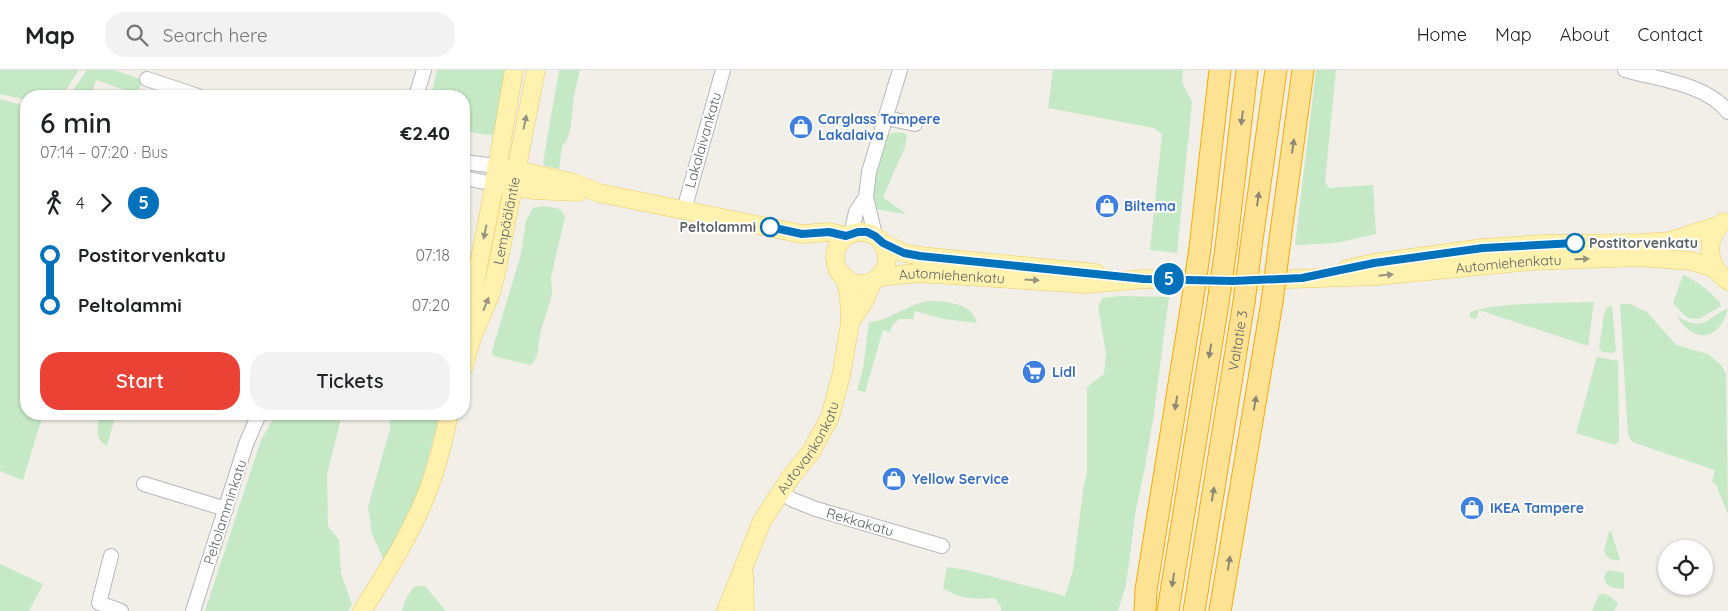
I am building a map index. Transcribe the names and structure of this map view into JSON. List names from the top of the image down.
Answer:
{
  "streets": {
    "highway": ["Valtatie 3"],
    "main road": ["Lempääläntie", "Automiehenkatu", "Autovarikonkatu"],
    "street": ["Lakalaivankatu", "Peltolamminkatu", "Rekkakatu"]
  },
  "crossings": [
    ["Automiehenkatu", "Autovarikonkatu"],
    ["Autovarikonkatu", "Rekkakatu"]
  ],
  "places": {
    "shop": [
      "Carglass Tampere Lakalaiva",
      "Biltema",
      "Yellow Service",
      "IKEA Tampere"
    ],
    "other": ["Peltolammi", "Postitorvenkatu"],
    "supermarket": ["Lidl"]
  },
  "lines": ["bus line 5"],
  "page": {
    "header": "Map",
    "search": "Search here",
    "nav": [
      "Home",
      "Map",
      "About",
      "Contact"
    ],
    "on_map": "5",
    "heading": ["6 min", "07:14 – 07:20 · Bus", "€2.40"],
    "legs": ["4", "5"],
    "list": [
      {
        "name": "Postitorvenkatu",
        "value": "07:18"
      },
      {
        "name": "Peltolammi",
        "value": "07:20"
      }
    ],
    "buttons": ["Start", "Tickets"]
  }
}
